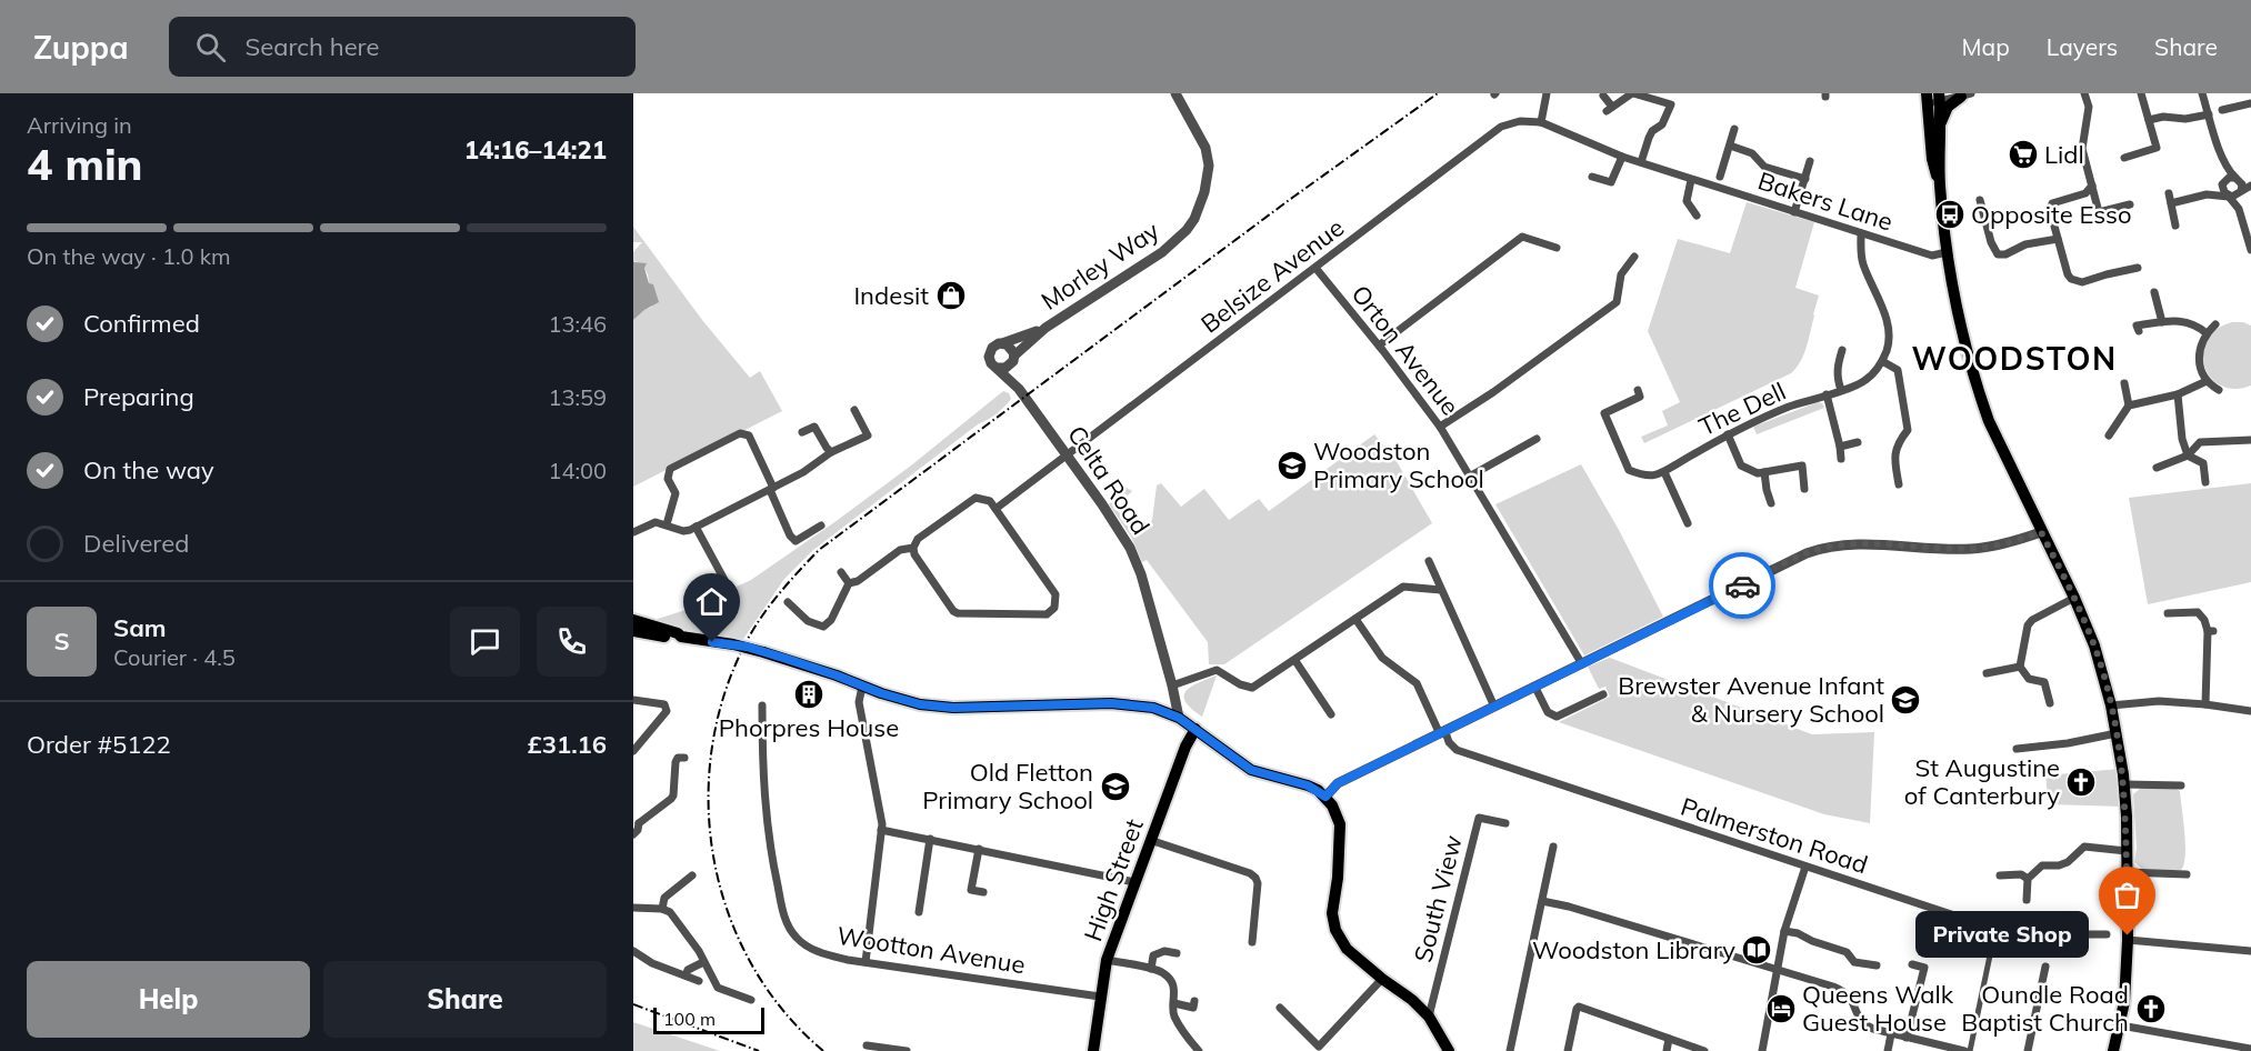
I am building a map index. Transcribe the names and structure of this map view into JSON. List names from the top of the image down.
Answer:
{
  "streets": {
    "main road": ["High Street"],
    "street": [
      "Bakers Lane",
      "Morley Way",
      "Belsize Avenue",
      "Orton Avenue",
      "The Dell",
      "Celta Road",
      "Palmerston Road",
      "South View",
      "Wootton Avenue"
    ]
  },
  "crossings": [
    ["Bakers Lane", "Belsize Avenue"],
    ["Morley Way", "Celta Road"],
    ["Belsize Avenue", "Orton Avenue"],
    ["Belsize Avenue", "Celta Road"],
    ["High Street", "Wootton Avenue"]
  ],
  "districts": ["WOODSTON"],
  "places": {
    "supermarket": ["Lidl"],
    "bus stop": ["Opposite Esso"],
    "shop": ["Indesit"],
    "school or university": ["Woodston Primary School", "Brewster Avenue Infant & Nursery School", "Old Fletton Primary School"],
    "building": ["Phorpres House"],
    "church": ["St Augustine of Canterbury", "Oundle Road Baptist Church"],
    "other": ["Private Shop"],
    "library": ["Woodston Library"],
    "hotel": ["Queens Walk Guest House"]
  },
  "scale_bar": "100 m",
  "page": {
    "header": "Zuppa",
    "search": "Search here",
    "nav": ["Map", "Layers", "Share"],
    "heading": ["4 min", "Arriving in", "14:16–14:21"],
    "panel": [
      "Sam",
      "Courier · 4.5",
      "Order #5122",
      "£31.16"
    ],
    "bar": "On the way · 1.0 km",
    "list": [
      ["Confirmed", "13:46"],
      ["Preparing", "13:59"],
      ["On the way", "14:00"],
      "Delivered"
    ],
    "round": "S",
    "bubble": "Private Shop",
    "buttons": ["Help", "Share"],
    "scale": "100 m"
  }
}
